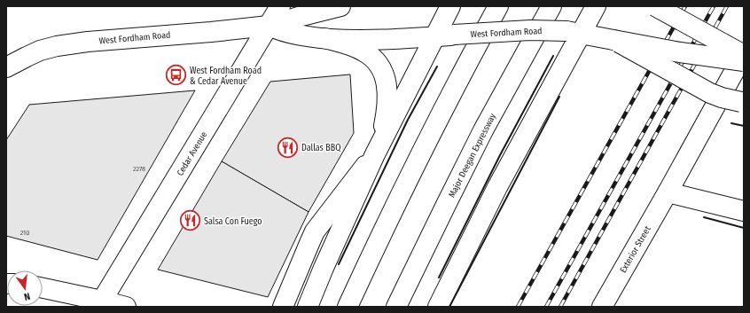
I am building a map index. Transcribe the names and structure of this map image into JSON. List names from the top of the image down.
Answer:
{
  "streets": {
    "main road": [
      "West Fordham Road",
      "Cedar Avenue",
      "Major Deegan Expressway",
      "Exterior Street"
    ]
  },
  "crossings": [
    ["West Fordham Road", "Cedar Avenue"]
  ],
  "places": {
    "bus stop": ["West Fordham Road & Cedar Avenue"],
    "restaurant": ["Dallas BBQ", "Salsa Con Fuego"]
  },
  "house_numbers": ["2278", "210"],
  "north": "bottom"
}
